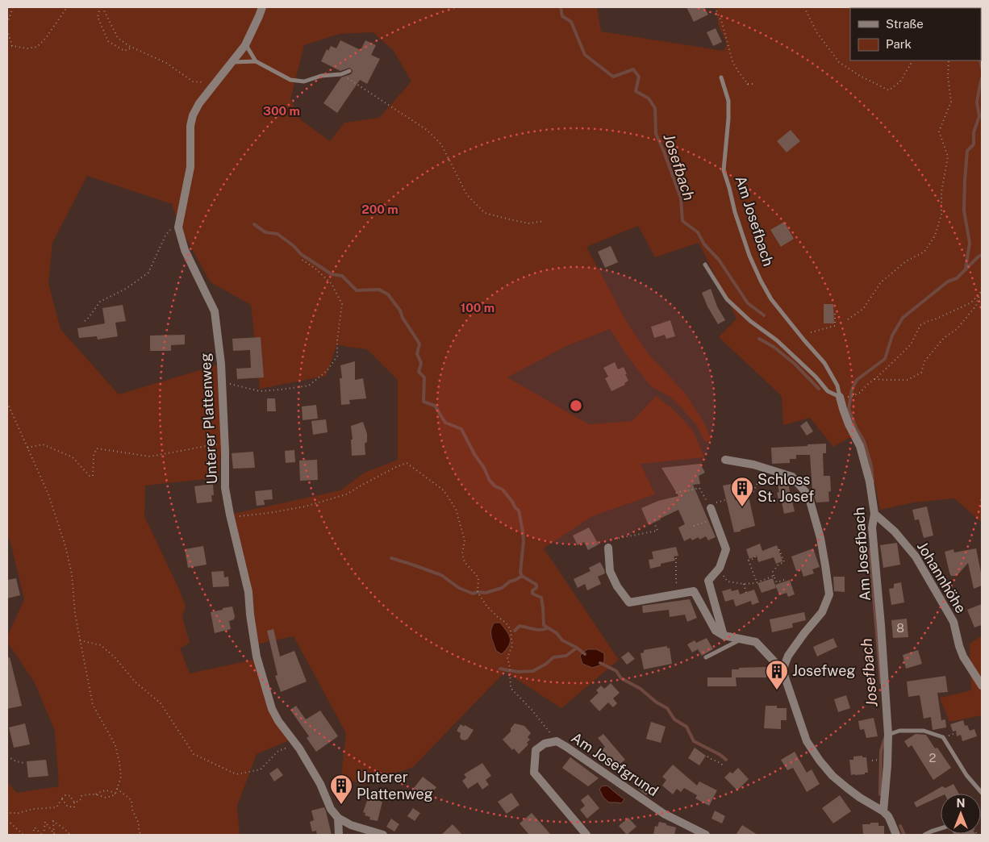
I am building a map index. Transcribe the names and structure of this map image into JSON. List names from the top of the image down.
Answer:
{
  "streets": {
    "street": [
      "Am Josefbach",
      "Unterer Plattenweg",
      "Johannhöhe",
      "Am Josefgrund"
    ]
  },
  "crossings": [
    ["Am Josefbach", "Johannhöhe"]
  ],
  "water": ["Josefbach"],
  "places": {
    "building": ["Schloss St. Josef", "Josefweg", "Unterer Plattenweg"]
  },
  "house_numbers": ["8", "2"],
  "legend": ["Straße", "Park"],
  "north": "top",
  "rings": ["300 m", "200 m", "100 m"]
}
